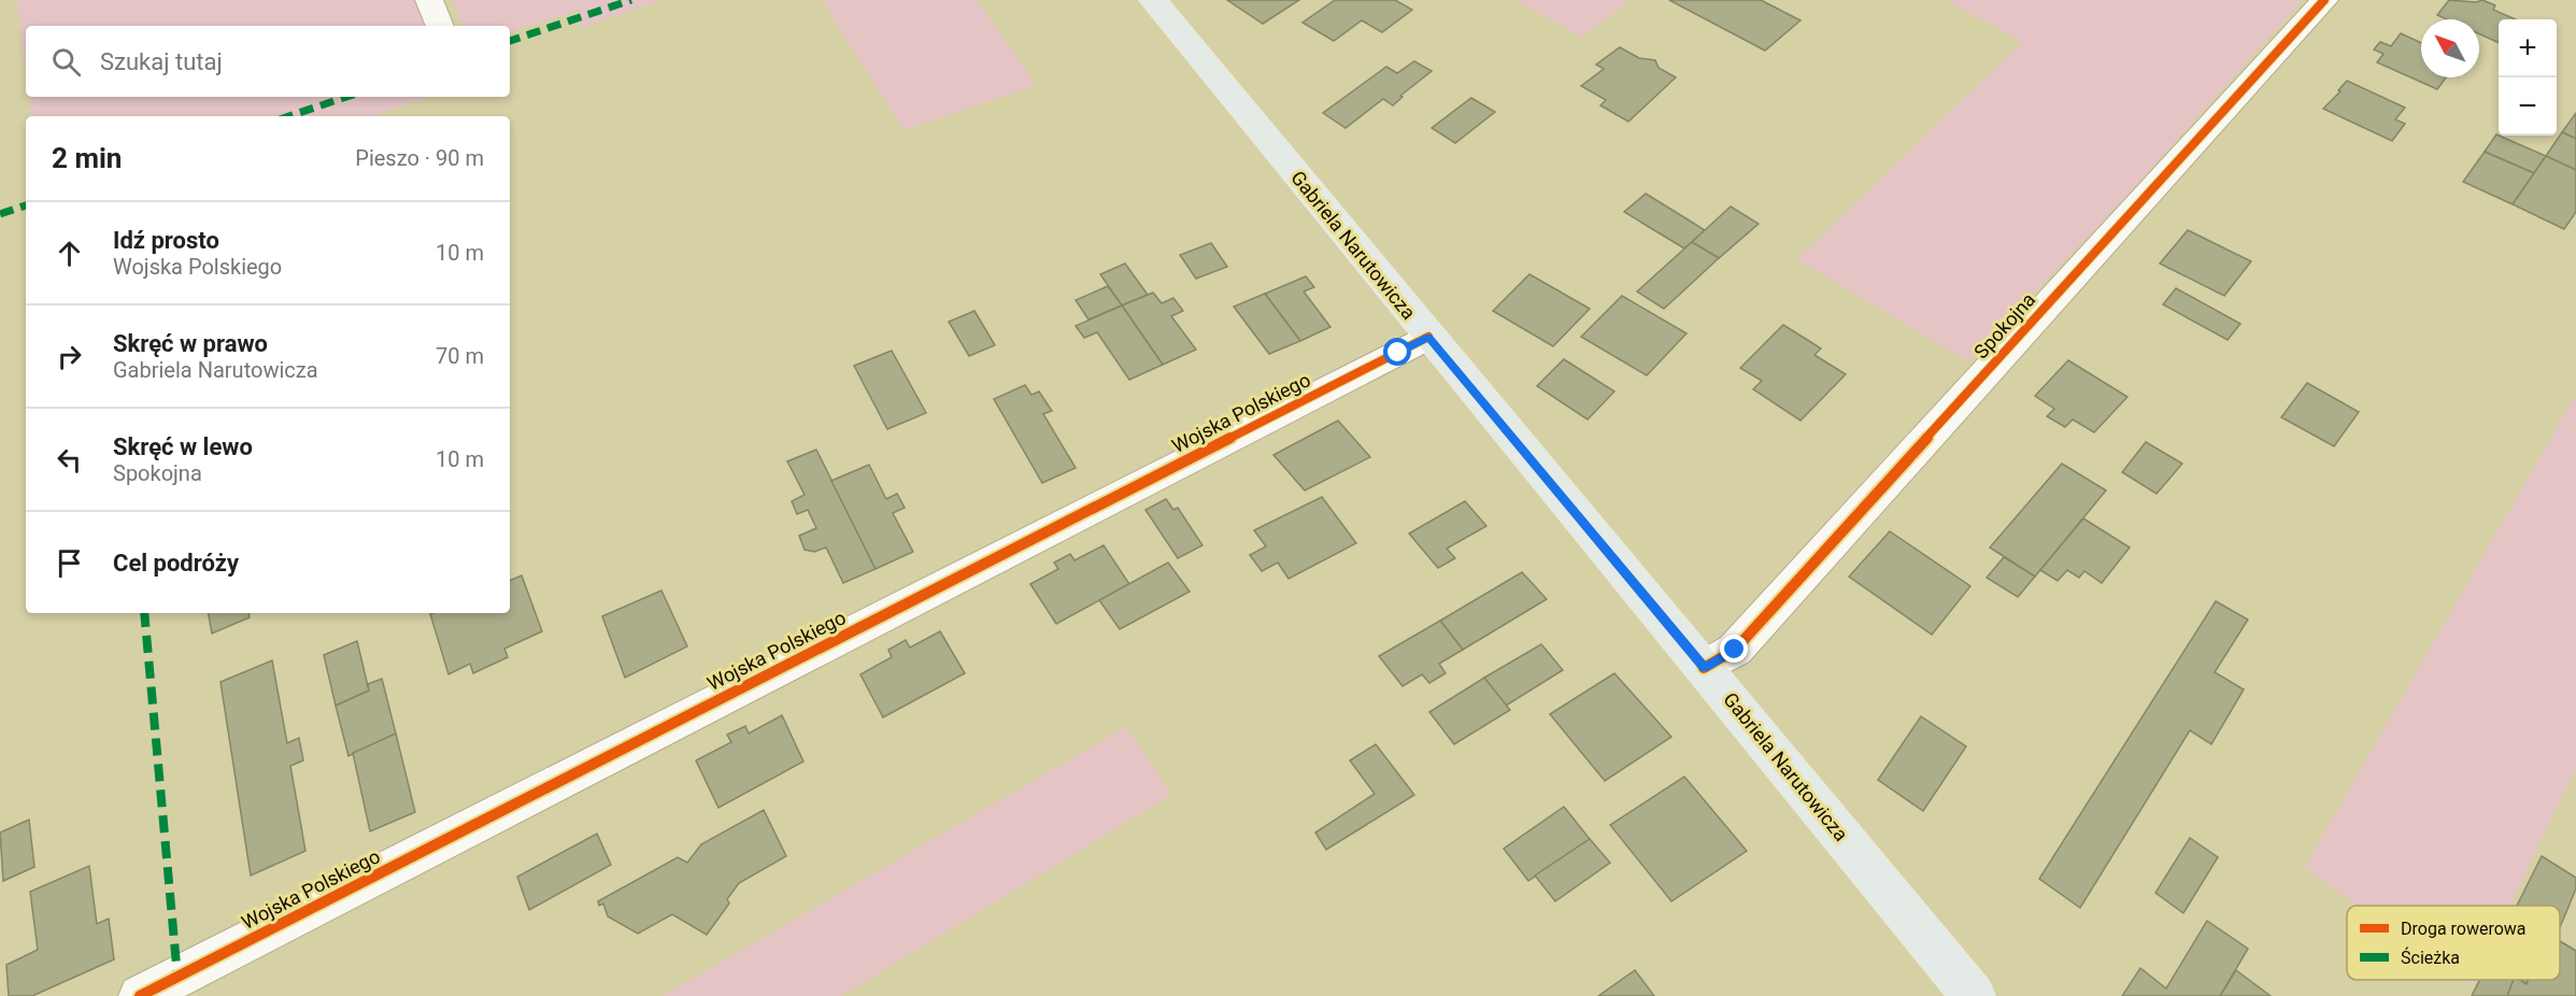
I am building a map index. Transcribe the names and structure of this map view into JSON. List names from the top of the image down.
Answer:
{
  "streets": {
    "main road": ["Gabriela Narutowicza"],
    "street": ["Spokojna", "Wojska Polskiego"]
  },
  "crossings": [
    ["Gabriela Narutowicza", "Spokojna"],
    ["Gabriela Narutowicza", "Wojska Polskiego"]
  ],
  "legend": ["Droga rowerowa", "Ścieżka"],
  "north": "top left",
  "page": {
    "map_buttons": ["+", "−"],
    "search": "Szukaj tutaj",
    "heading": ["2 min", "Pieszo · 90 m"],
    "list": [
      ["Idź prosto", "Wojska Polskiego", "10 m"],
      ["Skręć w prawo", "Gabriela Narutowicza", "70 m"],
      ["Skręć w lewo", "Spokojna", "10 m"],
      "Cel podróży"
    ]
  }
}
